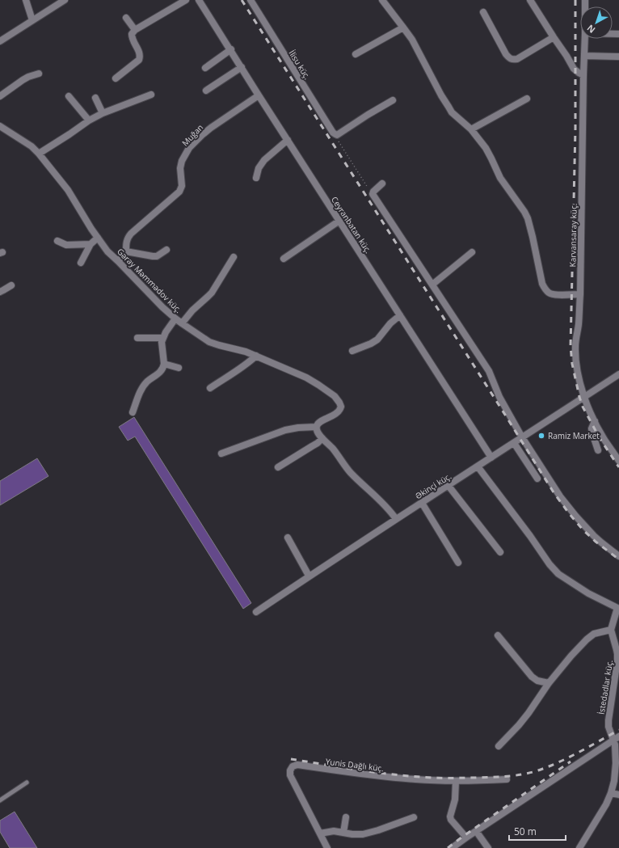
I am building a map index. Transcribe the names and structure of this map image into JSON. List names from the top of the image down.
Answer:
{
  "streets": {
    "street": [
      "İlisu küç.",
      "Muğan",
      "Ceyranbatan küç.",
      "Karvansaray küç.",
      "Gəray Məmmədov küç.",
      "Əkinçi küç.",
      "İstedadlar küç.",
      "Yunis Dağlı küç."
    ]
  },
  "crossings": [
    ["Muğan", "Ceyranbatan küç."],
    ["Ceyranbatan küç.", "Əkinçi küç."],
    ["Karvansaray küç.", "Əkinçi küç."]
  ],
  "places": ["Ramiz Market"],
  "scale_bar": "50 m",
  "north": "bottom left"
}
